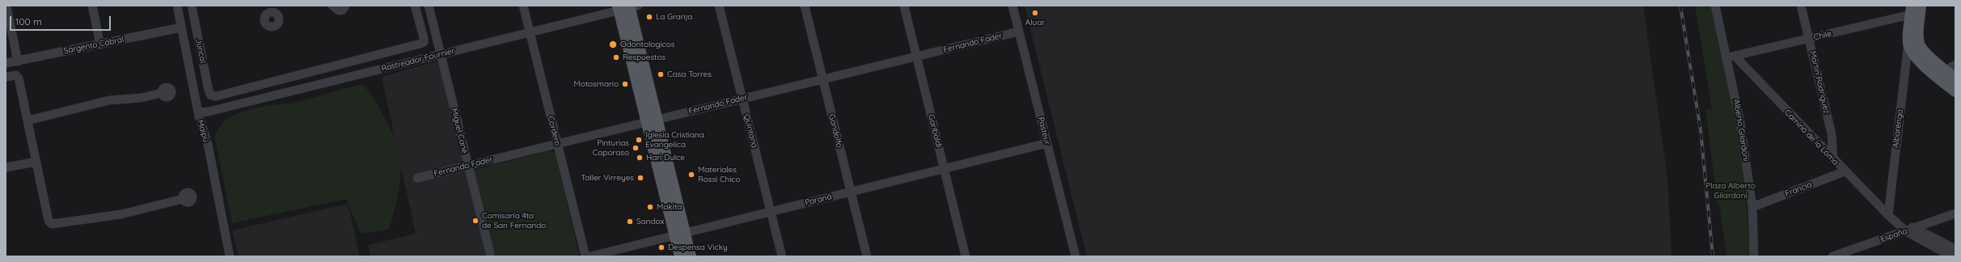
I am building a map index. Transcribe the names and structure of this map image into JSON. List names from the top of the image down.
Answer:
{
  "streets": {
    "street": [
      "Chile",
      "Fernando Fader",
      "Sargento Cabral",
      "Juncal",
      "Rastreador Fournier",
      "Martín Rodríguez",
      "Albarenga",
      "Alberto Gilardoni",
      "Maipú",
      "Miguel Cané",
      "Cordero",
      "Quintana",
      "Gandolfo",
      "Garibaldi",
      "Pasteur",
      "Camino de la Loma",
      "Francia",
      "Paraná",
      "España"
    ]
  },
  "crossings": [
    ["Chile", "Martín Rodríguez"],
    ["Chile", "Alberto Gilardoni"],
    ["Chile", "Camino de la Loma"],
    ["Fernando Fader", "Miguel Cané"],
    ["Fernando Fader", "Cordero"],
    ["Fernando Fader", "Quintana"],
    ["Fernando Fader", "Gandolfo"],
    ["Fernando Fader", "Garibaldi"],
    ["Fernando Fader", "Pasteur"],
    ["Sargento Cabral", "Maipú"],
    ["Rastreador Fournier", "Maipú"],
    ["Rastreador Fournier", "Miguel Cané"],
    ["Rastreador Fournier", "Cordero"],
    ["Martín Rodríguez", "Camino de la Loma"],
    ["Albarenga", "Camino de la Loma"],
    ["Alberto Gilardoni", "Camino de la Loma"],
    ["Alberto Gilardoni", "Francia"],
    ["Quintana", "Paraná"],
    ["Gandolfo", "Paraná"],
    ["Garibaldi", "Paraná"],
    ["Pasteur", "Paraná"],
    ["Camino de la Loma", "Francia"],
    ["Camino de la Loma", "España"]
  ],
  "parks": ["Plaza Alberto Gilardoni"],
  "places": [
    "Aluar",
    "La Granja",
    "Odontologicos",
    "Respuestos",
    "Casa Torres",
    "Motosmario",
    "Iglesia Cristiana Evangelica",
    "Pinturias Caporaso",
    "Hari Dulce",
    "Materiales Rossi Chico",
    "Taller Virreyes",
    "Makita",
    "Comisaría 4ta de San Fernando",
    "Sandox",
    "Despensa Vicky"
  ],
  "scale_bar": "100 m"
}
